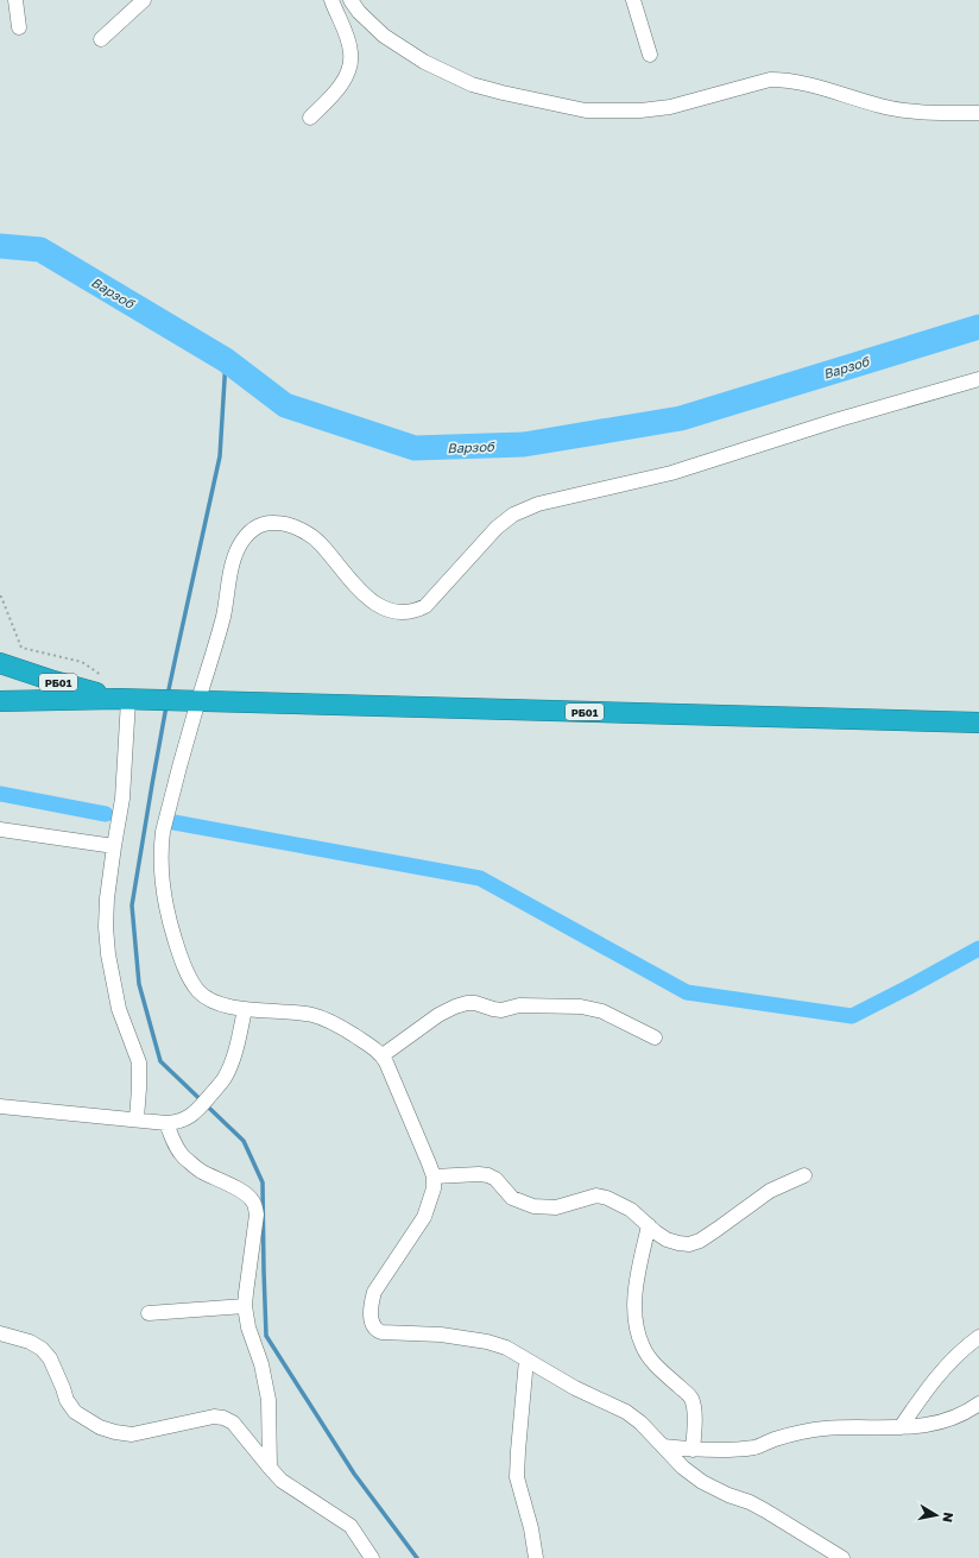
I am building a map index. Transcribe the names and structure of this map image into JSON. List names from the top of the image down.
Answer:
{
  "streets": {
    "highway": ["РБ01"]
  },
  "water": ["Варзоб"],
  "north": "right"
}
